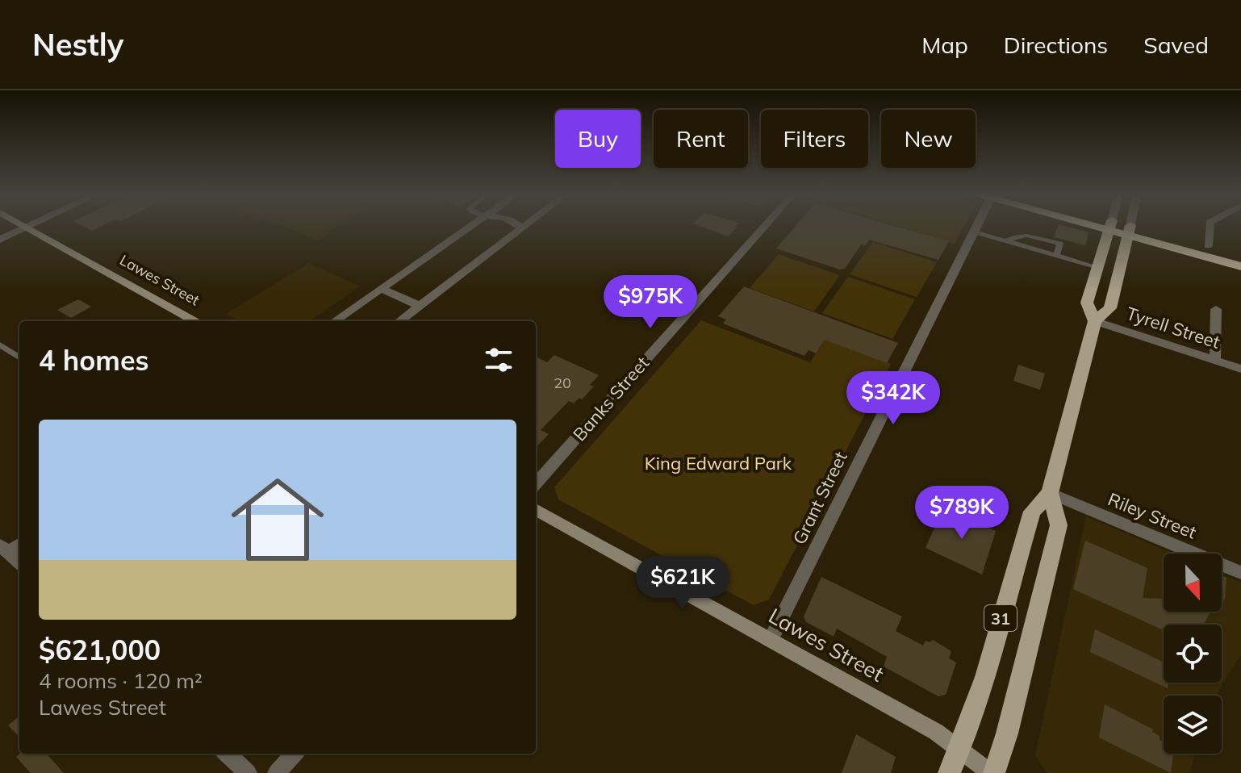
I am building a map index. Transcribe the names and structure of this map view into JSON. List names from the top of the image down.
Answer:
{
  "streets": {
    "main road": ["Lawes Street", "31"],
    "street": [
      "Tyrell Street",
      "Banks Street",
      "Grant Street",
      "Riley Street"
    ]
  },
  "crossings": [
    ["Lawes Street", "Grant Street"],
    ["Lawes Street", "31"],
    ["Tyrell Street", "31"],
    ["Riley Street", "31"]
  ],
  "parks": ["King Edward Park"],
  "house_numbers": ["20"],
  "north": "bottom",
  "page": {
    "header": "Nestly",
    "nav": ["Map", "Directions", "Saved"],
    "chip": [
      "Buy",
      "Rent",
      "Filters",
      "New"
    ],
    "price": [
      "$975K",
      "$342K",
      "$789K",
      "$621K"
    ],
    "heading": "4 homes",
    "list": [
      {
        "name": "$621,000",
        "note": "4 rooms · 120 m² · Lawes Street"
      }
    ]
  }
}
